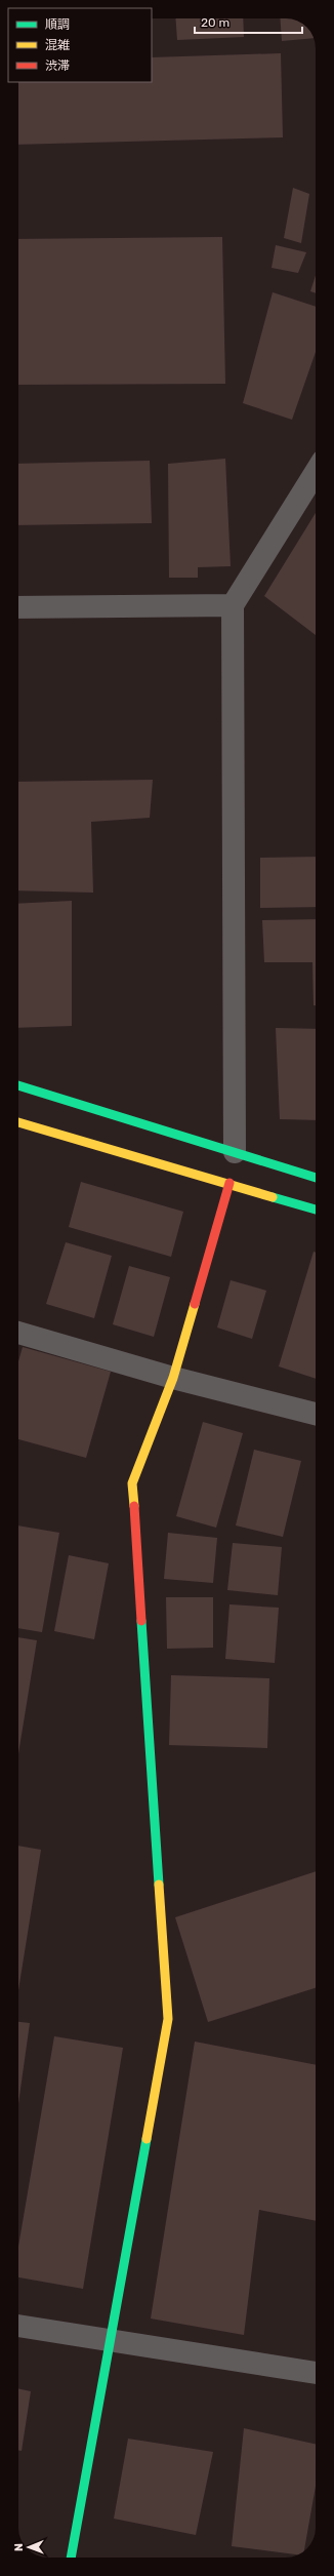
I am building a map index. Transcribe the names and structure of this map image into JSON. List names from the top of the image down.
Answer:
{
  "legend": ["順調", "混雑", "渋滞"],
  "scale_bar": "20 m",
  "north": "left"
}
